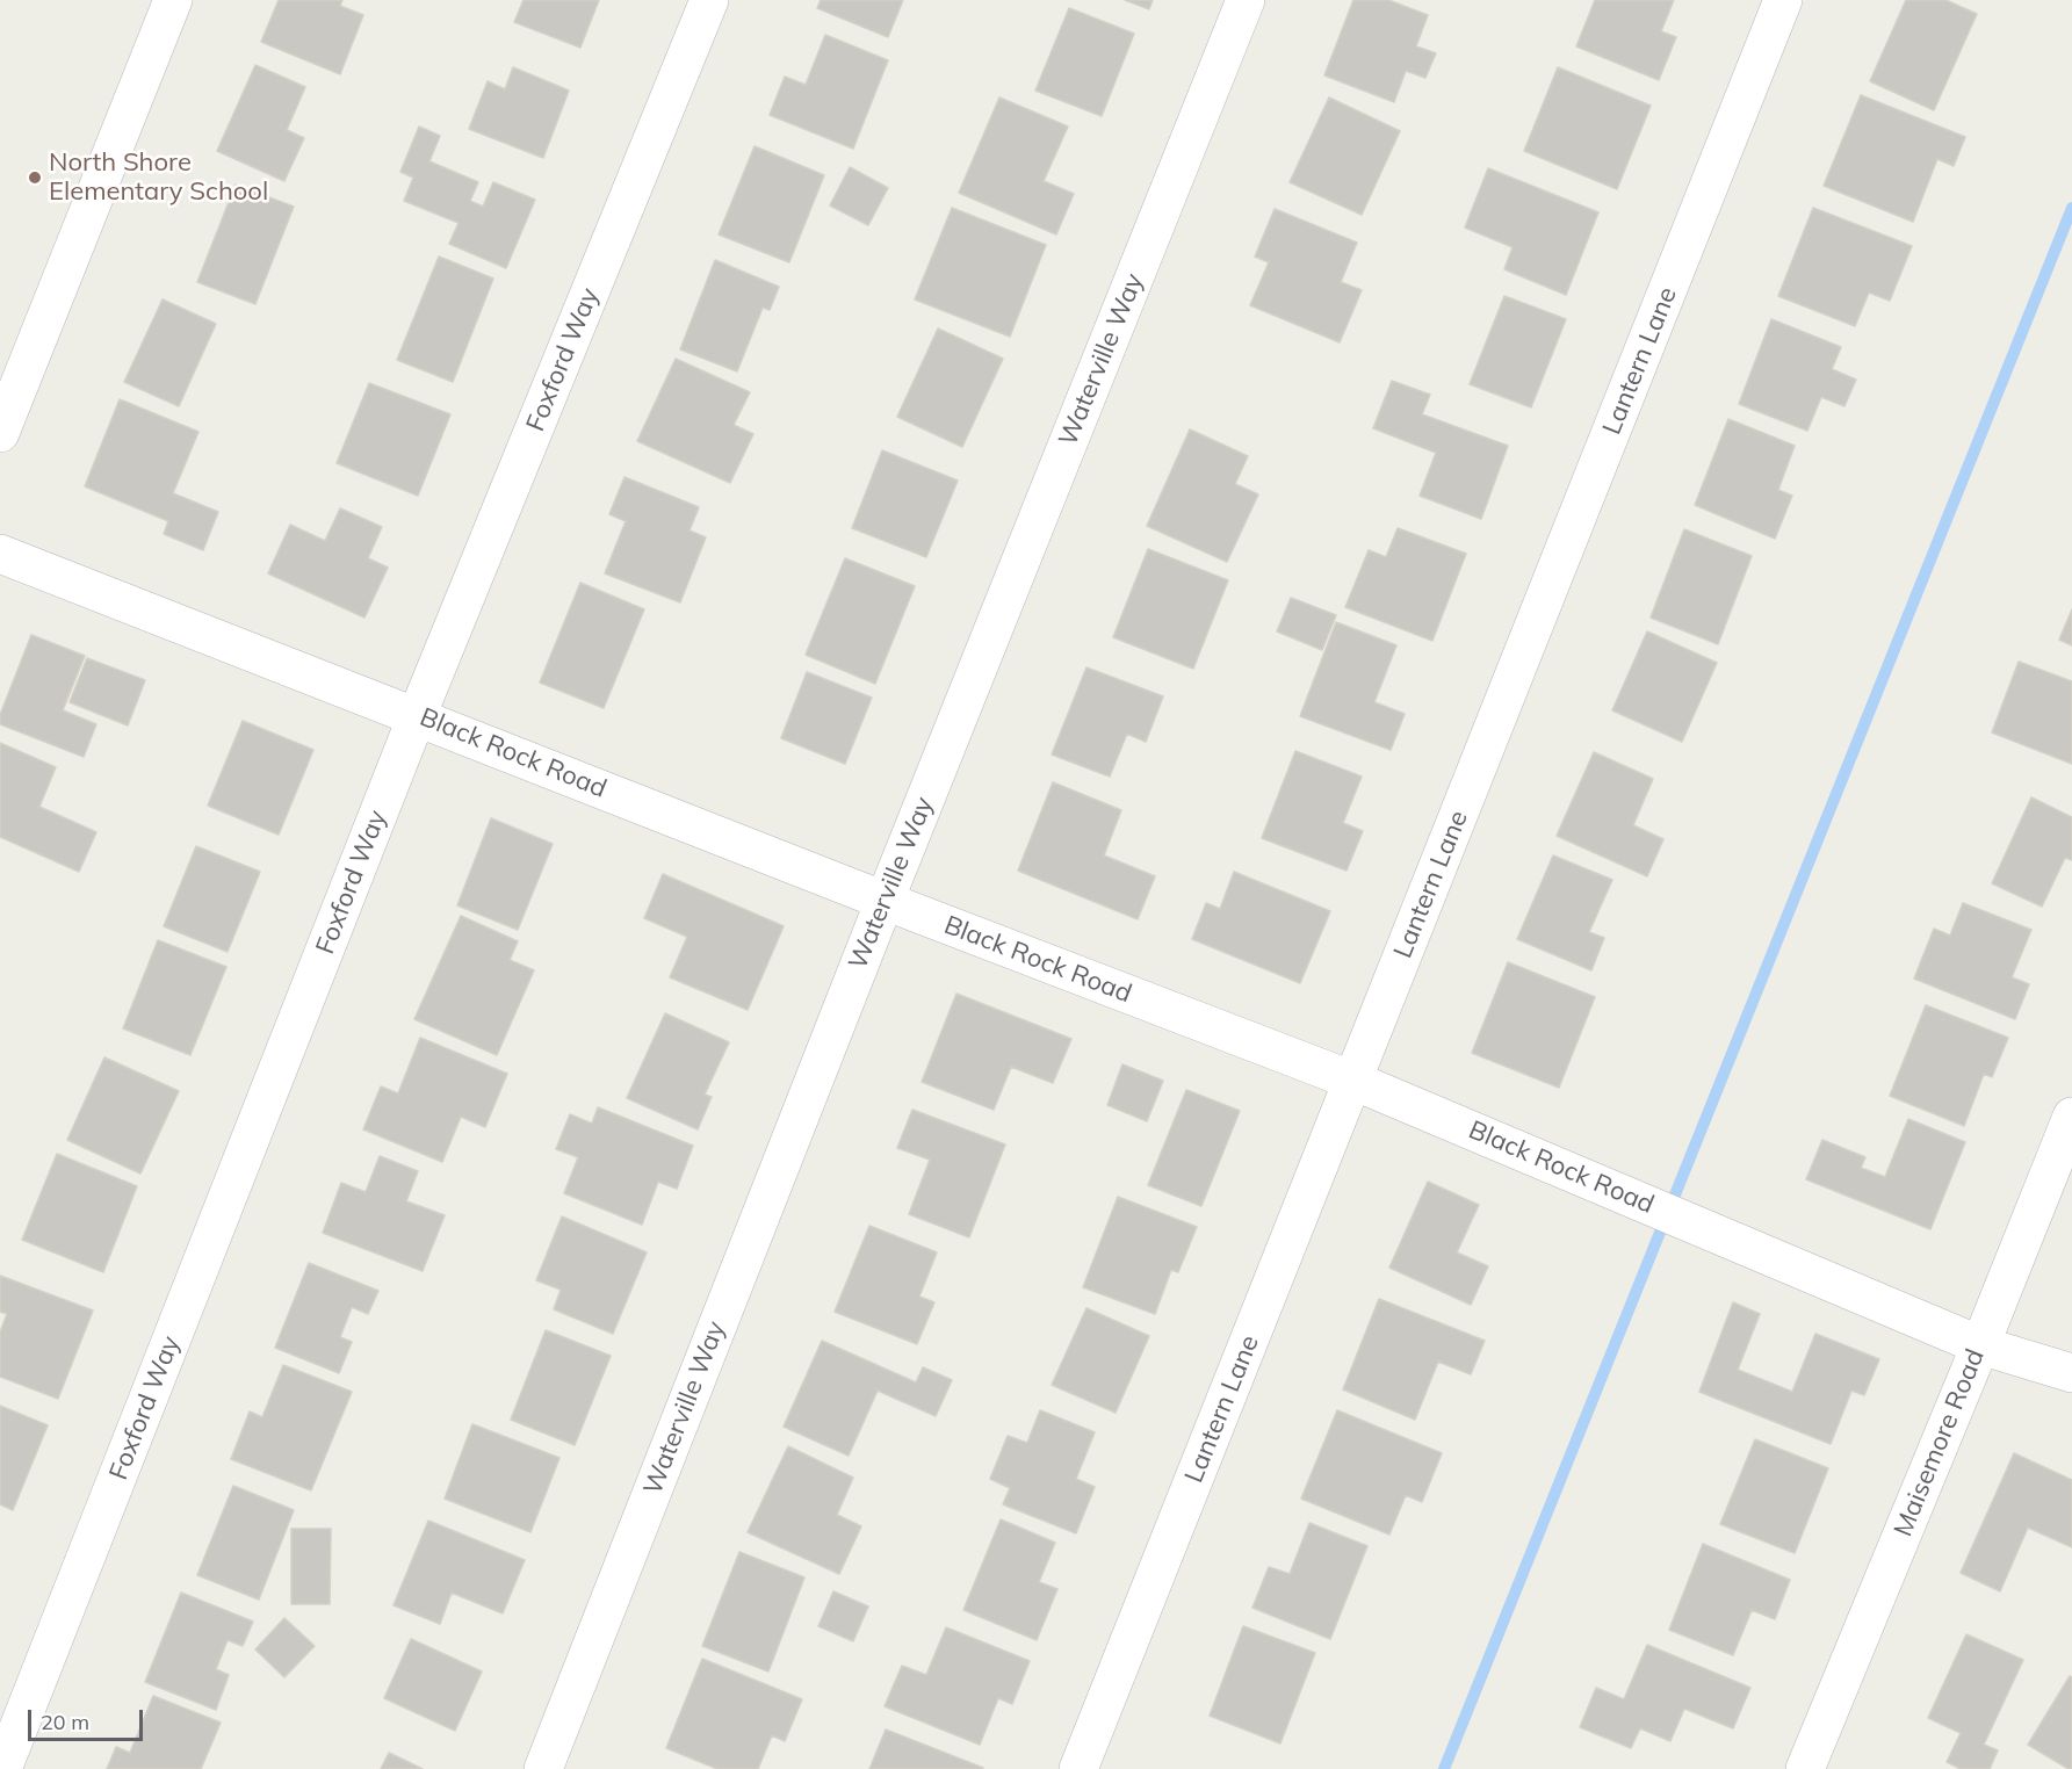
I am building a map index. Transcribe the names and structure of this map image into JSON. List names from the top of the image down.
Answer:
{
  "streets": {
    "street": [
      "Foxford Way",
      "Waterville Way",
      "Lantern Lane",
      "Black Rock Road",
      "Maisemore Road"
    ]
  },
  "crossings": [
    ["Foxford Way", "Black Rock Road"],
    ["Waterville Way", "Black Rock Road"],
    ["Lantern Lane", "Black Rock Road"],
    ["Black Rock Road", "Maisemore Road"]
  ],
  "places": ["North Shore Elementary School"],
  "scale_bar": "20 m"
}
